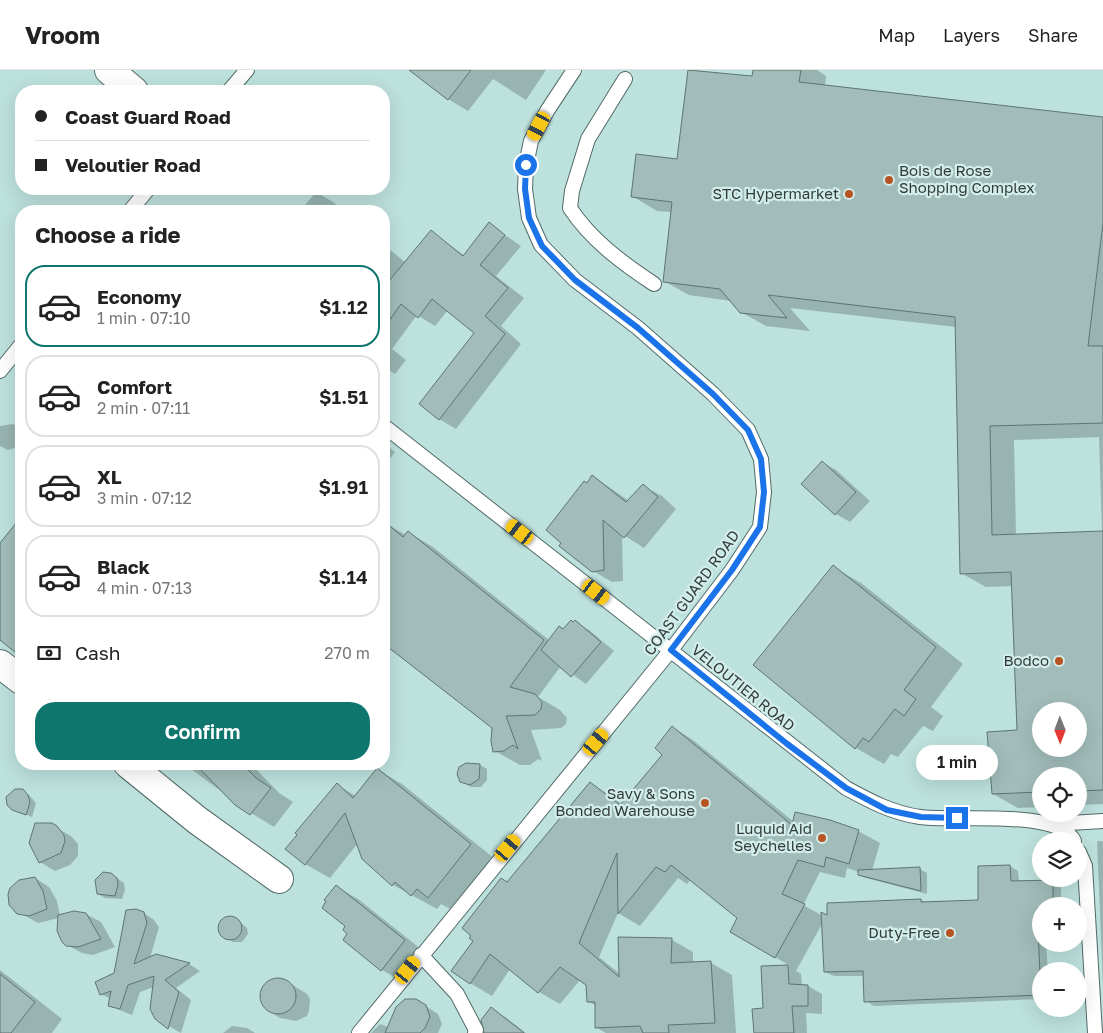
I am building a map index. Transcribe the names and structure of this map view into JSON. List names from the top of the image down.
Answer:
{
  "streets": {
    "lane": ["COAST GUARD ROAD", "VELOUTIER ROAD"]
  },
  "crossings": [
    ["COAST GUARD ROAD", "VELOUTIER ROAD"]
  ],
  "places": [
    "Bois de Rose Shopping Complex",
    "STC Hypermarket",
    "Bodco",
    "Savy & Sons Bonded Warehouse",
    "Luquid Aid Seychelles",
    "Duty-Free"
  ],
  "north": "bottom",
  "page": {
    "header": "Vroom",
    "nav": ["Map", "Layers", "Share"],
    "banner": ["Coast Guard Road", "Veloutier Road"],
    "heading": "Choose a ride",
    "list": [
      {
        "name": "Economy",
        "note": "1 min · 07:10",
        "value": "$1.12"
      },
      {
        "name": "Comfort",
        "note": "2 min · 07:11",
        "value": "$1.51"
      },
      {
        "name": "XL",
        "note": "3 min · 07:12",
        "value": "$1.91"
      },
      {
        "name": "Black",
        "note": "4 min · 07:13",
        "value": "$1.14"
      }
    ],
    "pay": ["Cash", "270 m"],
    "buttons": "Confirm",
    "map_buttons": ["+", "−"],
    "bubble": "1 min"
  }
}
